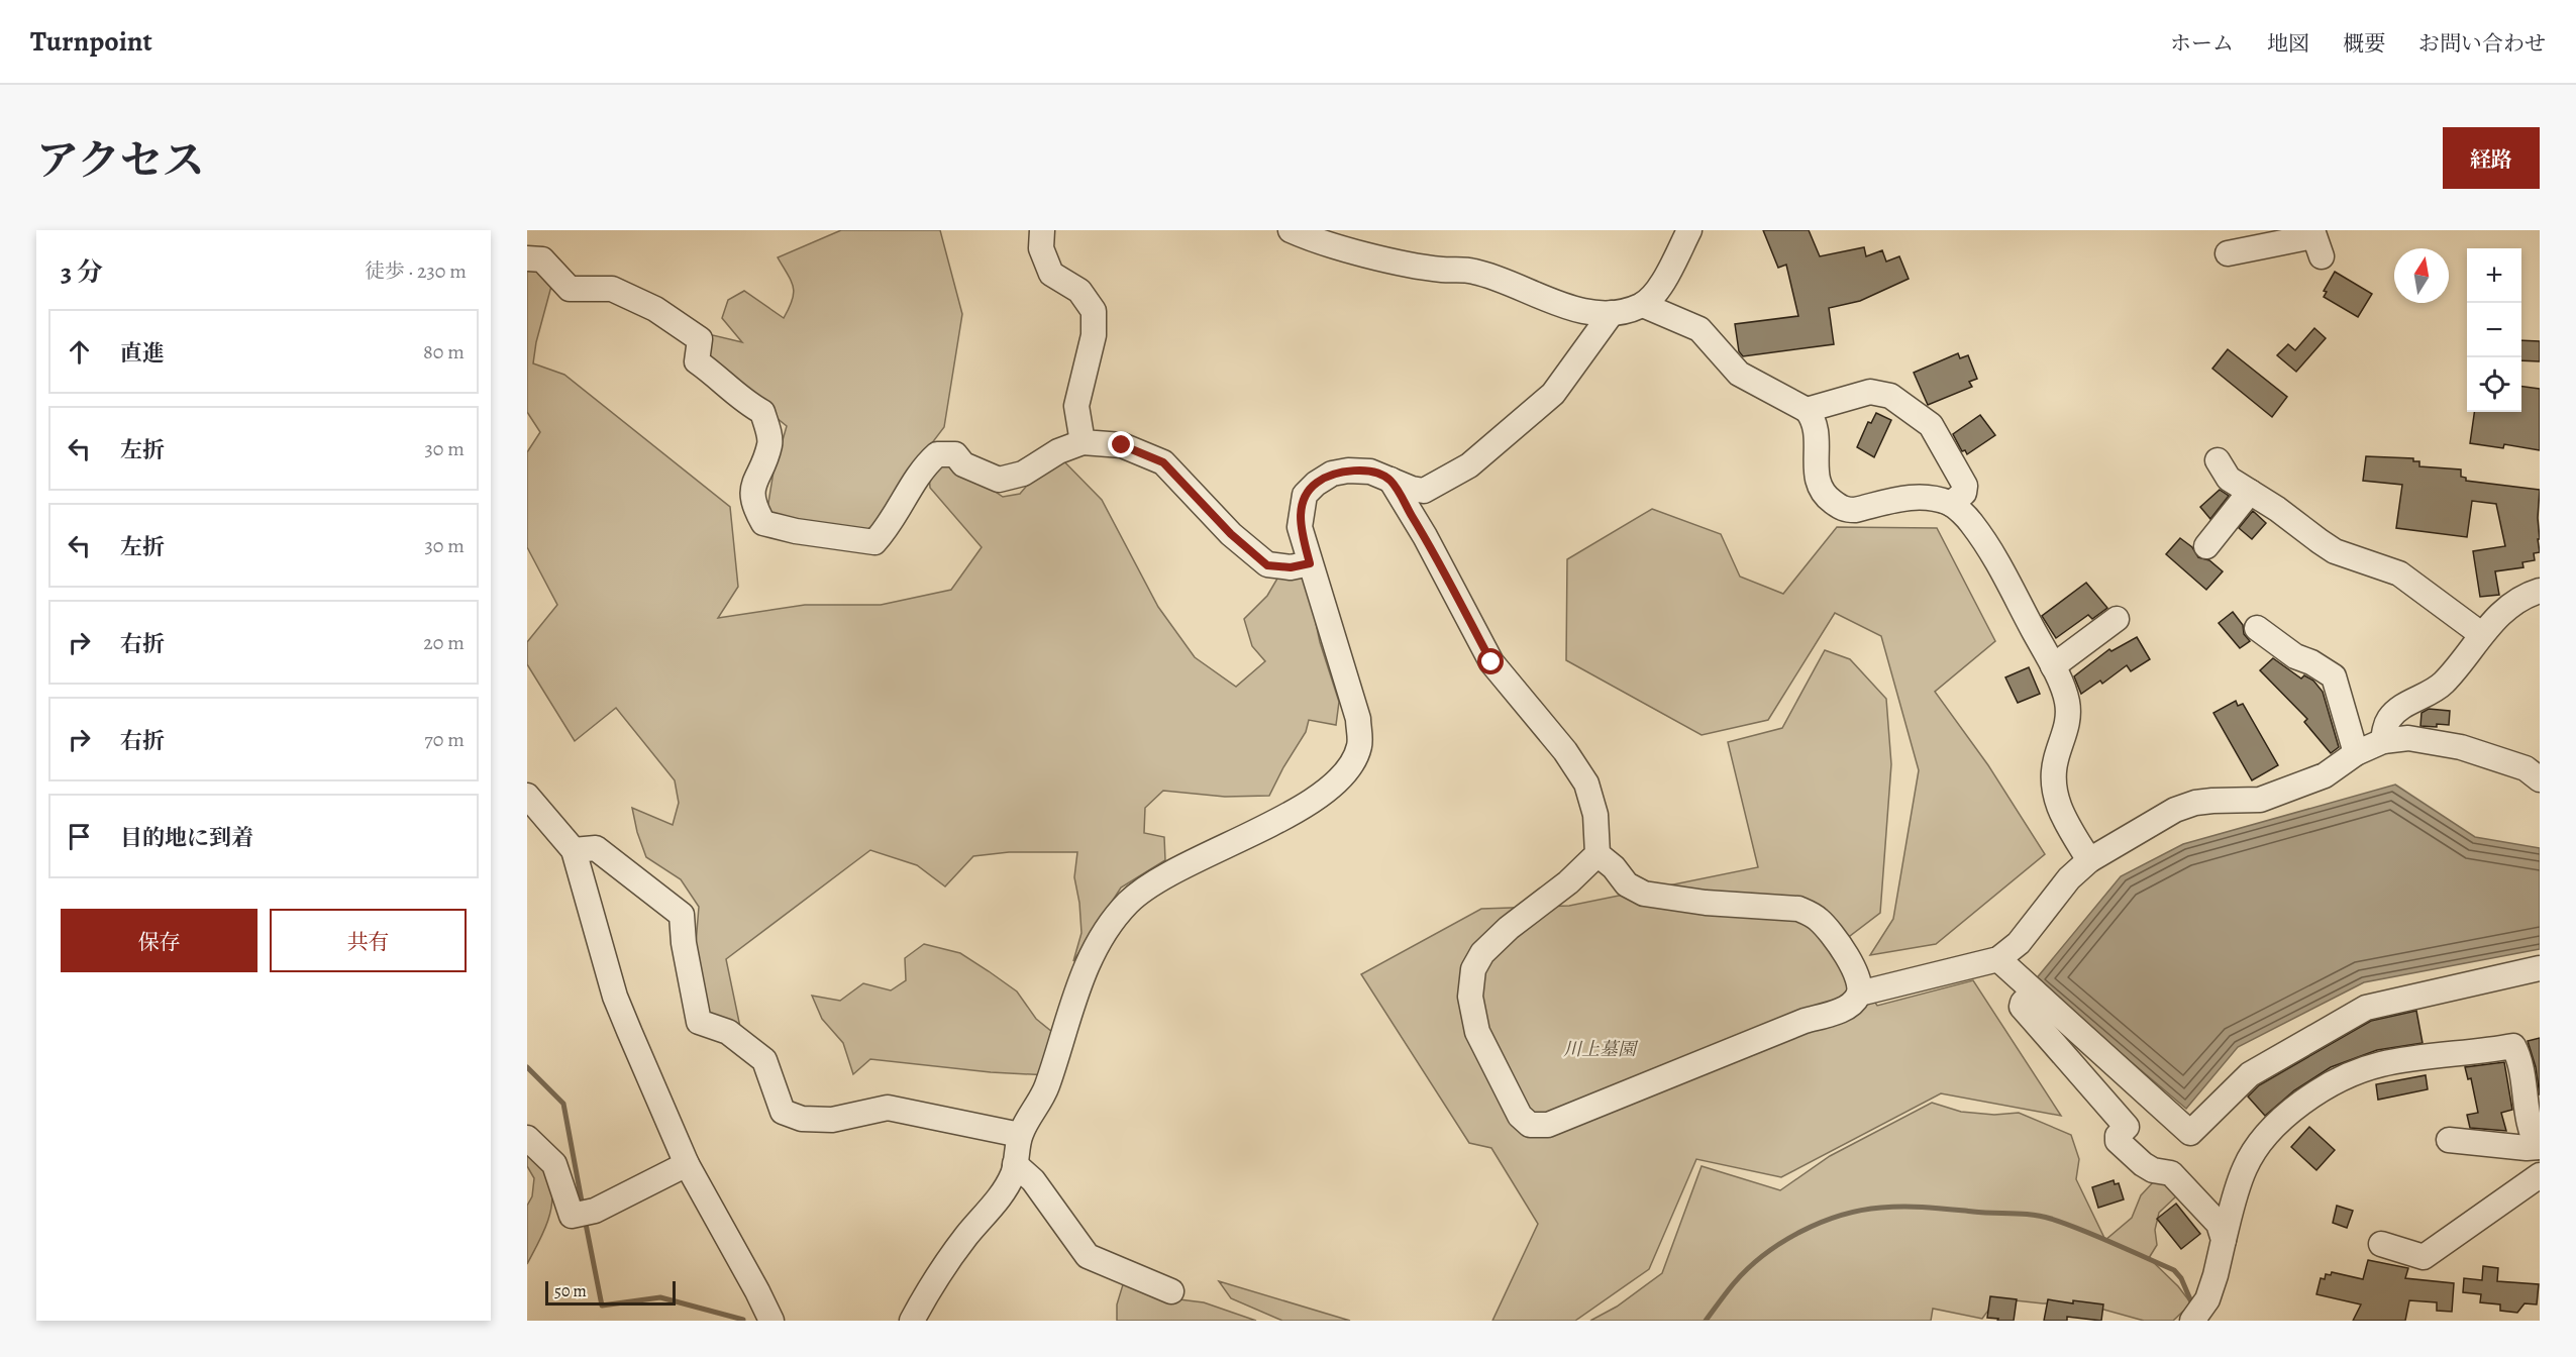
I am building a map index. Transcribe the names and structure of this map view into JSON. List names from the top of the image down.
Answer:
{
  "parks": ["川上墓園"],
  "scale_bar": "50 m",
  "north": "top",
  "page": {
    "header": "Turnpoint",
    "nav": [
      "ホーム",
      "地図",
      "概要",
      "お問い合わせ"
    ],
    "title": "アクセス",
    "buttons": [
      "経路",
      ["保存", "共有"]
    ],
    "heading": ["3 分", "徒歩 · 230 m"],
    "map_buttons": ["+", "−"],
    "list": [
      ["直進", "80 m"],
      ["左折", "30 m"],
      ["左折", "30 m"],
      ["右折", "20 m"],
      ["右折", "70 m"],
      "目的地に到着"
    ],
    "scale": "50 m"
  }
}
